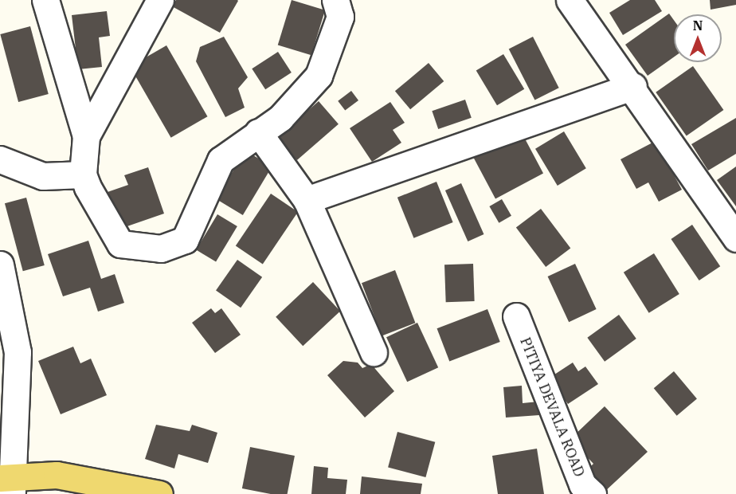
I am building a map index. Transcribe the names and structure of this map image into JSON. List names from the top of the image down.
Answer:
{
  "streets": {
    "street": ["PITIYA DEVALA ROAD"]
  },
  "north": "top"
}
